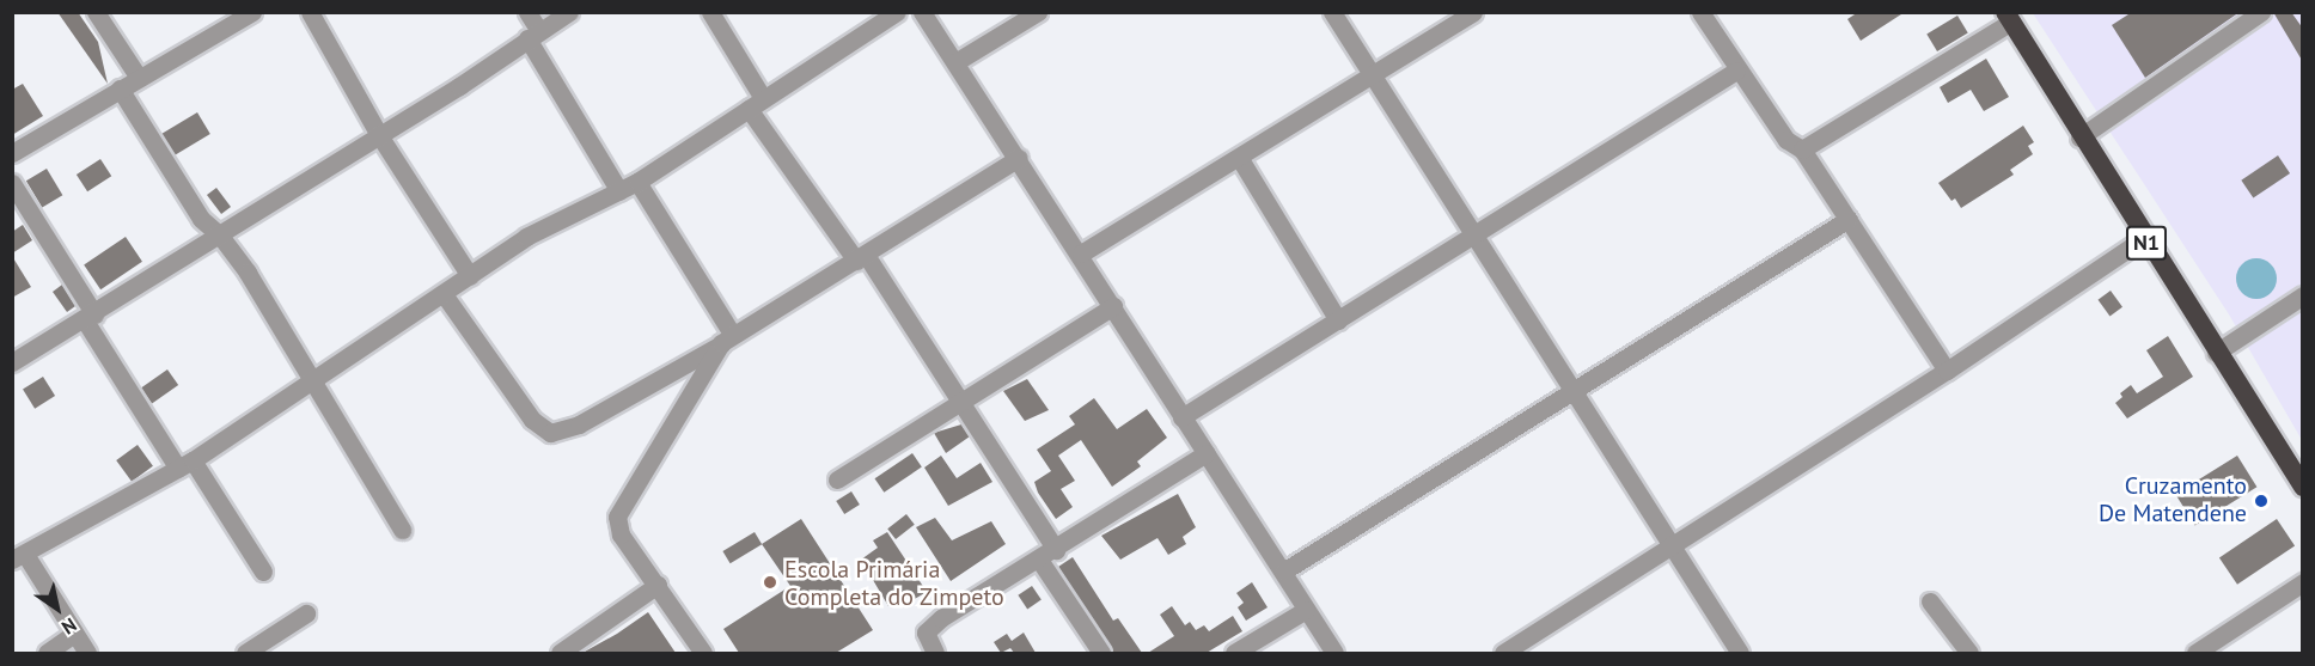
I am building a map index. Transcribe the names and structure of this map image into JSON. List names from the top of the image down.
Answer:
{
  "streets": {
    "highway": ["N1"]
  },
  "places": ["Cruzamento De Matendene", "Escola Primária Completa do Zimpeto"],
  "north": "bottom right"
}
